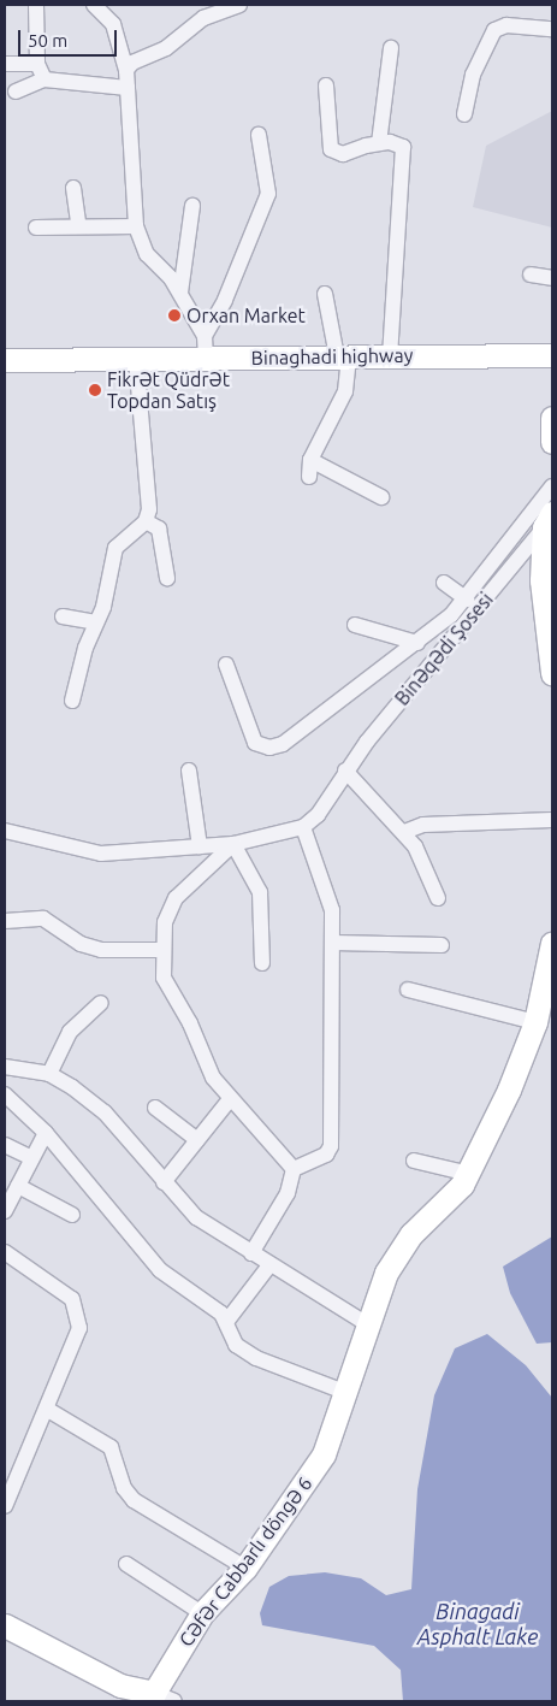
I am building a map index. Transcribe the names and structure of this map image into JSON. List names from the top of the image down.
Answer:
{
  "streets": {
    "street": ["Binaghadi highway", "Binəqədi Şosesi", "Cəfər Cabbarlı döngə 6"]
  },
  "water": ["Binagadi Asphalt Lake"],
  "places": ["Orxan Market", "Fikrət Qüdrət Topdan Satış"],
  "scale_bar": "50 m"
}
